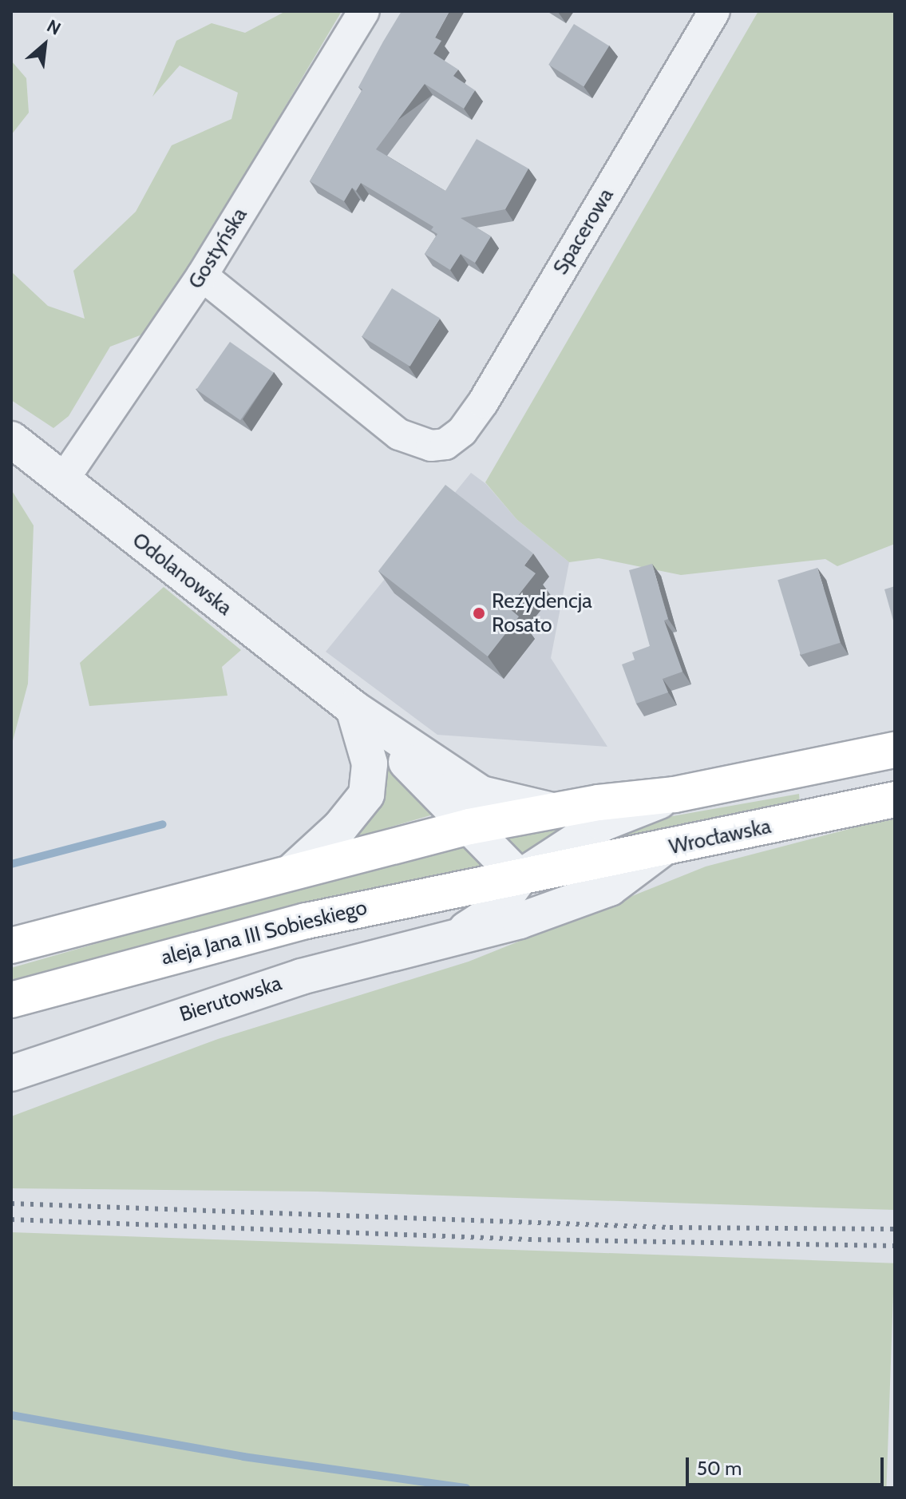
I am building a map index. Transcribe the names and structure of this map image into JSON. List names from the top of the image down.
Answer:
{
  "streets": {
    "main road": ["Wrocławska", "aleja Jana III Sobieskiego"],
    "street": [
      "Spacerowa",
      "Gostyńska",
      "Odolanowska",
      "Bierutowska"
    ]
  },
  "crossings": [
    ["Spacerowa", "Gostyńska"],
    ["Gostyńska", "Odolanowska"],
    ["Odolanowska", "Wrocławska"],
    ["Odolanowska", "aleja Jana III Sobieskiego"],
    ["Odolanowska", "Bierutowska"],
    ["Wrocławska", "aleja Jana III Sobieskiego"],
    ["Wrocławska", "Bierutowska"],
    ["aleja Jana III Sobieskiego", "Bierutowska"]
  ],
  "places": ["Rezydencja Rosato"],
  "scale_bar": "50 m",
  "north": "top right"
}
